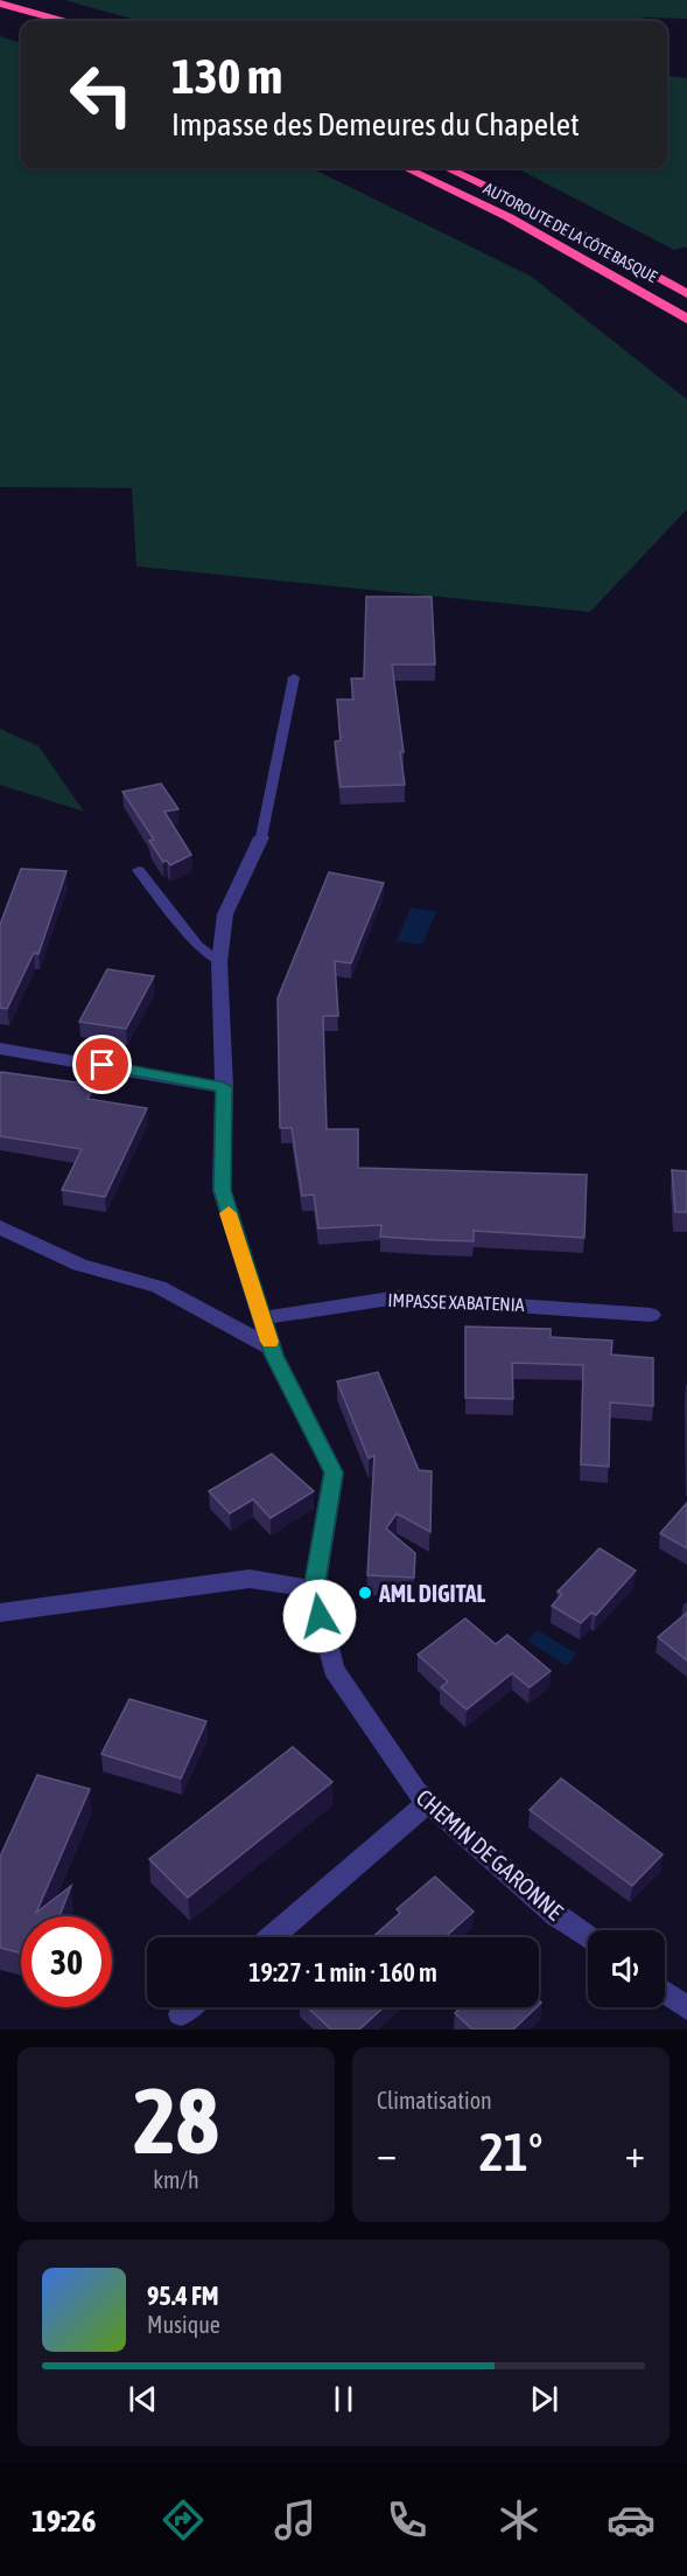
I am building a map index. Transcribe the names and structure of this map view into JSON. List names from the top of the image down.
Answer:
{
  "streets": {
    "highway": ["AUTOROUTE DE LA CÔTE BASQUE"],
    "street": ["IMPASSE XABATENIA", "CHEMIN DE GARONNE"]
  },
  "crossings": [
    ["IMPASSE XABATENIA", "CHEMIN DE GARONNE"]
  ],
  "places": ["AML DIGITAL"],
  "page": {
    "turn": ["130 m", "Impasse des Demeures du Chapelet"],
    "limit": "30",
    "trip": "19:27 · 1 min · 160 m",
    "tile": [
      ["28", "km/h"],
      "Climatisation"
    ],
    "heat": ["−", "21°", "+"],
    "song": ["95.4 FM", "Musique"],
    "tabs": "19:26"
  }
}
